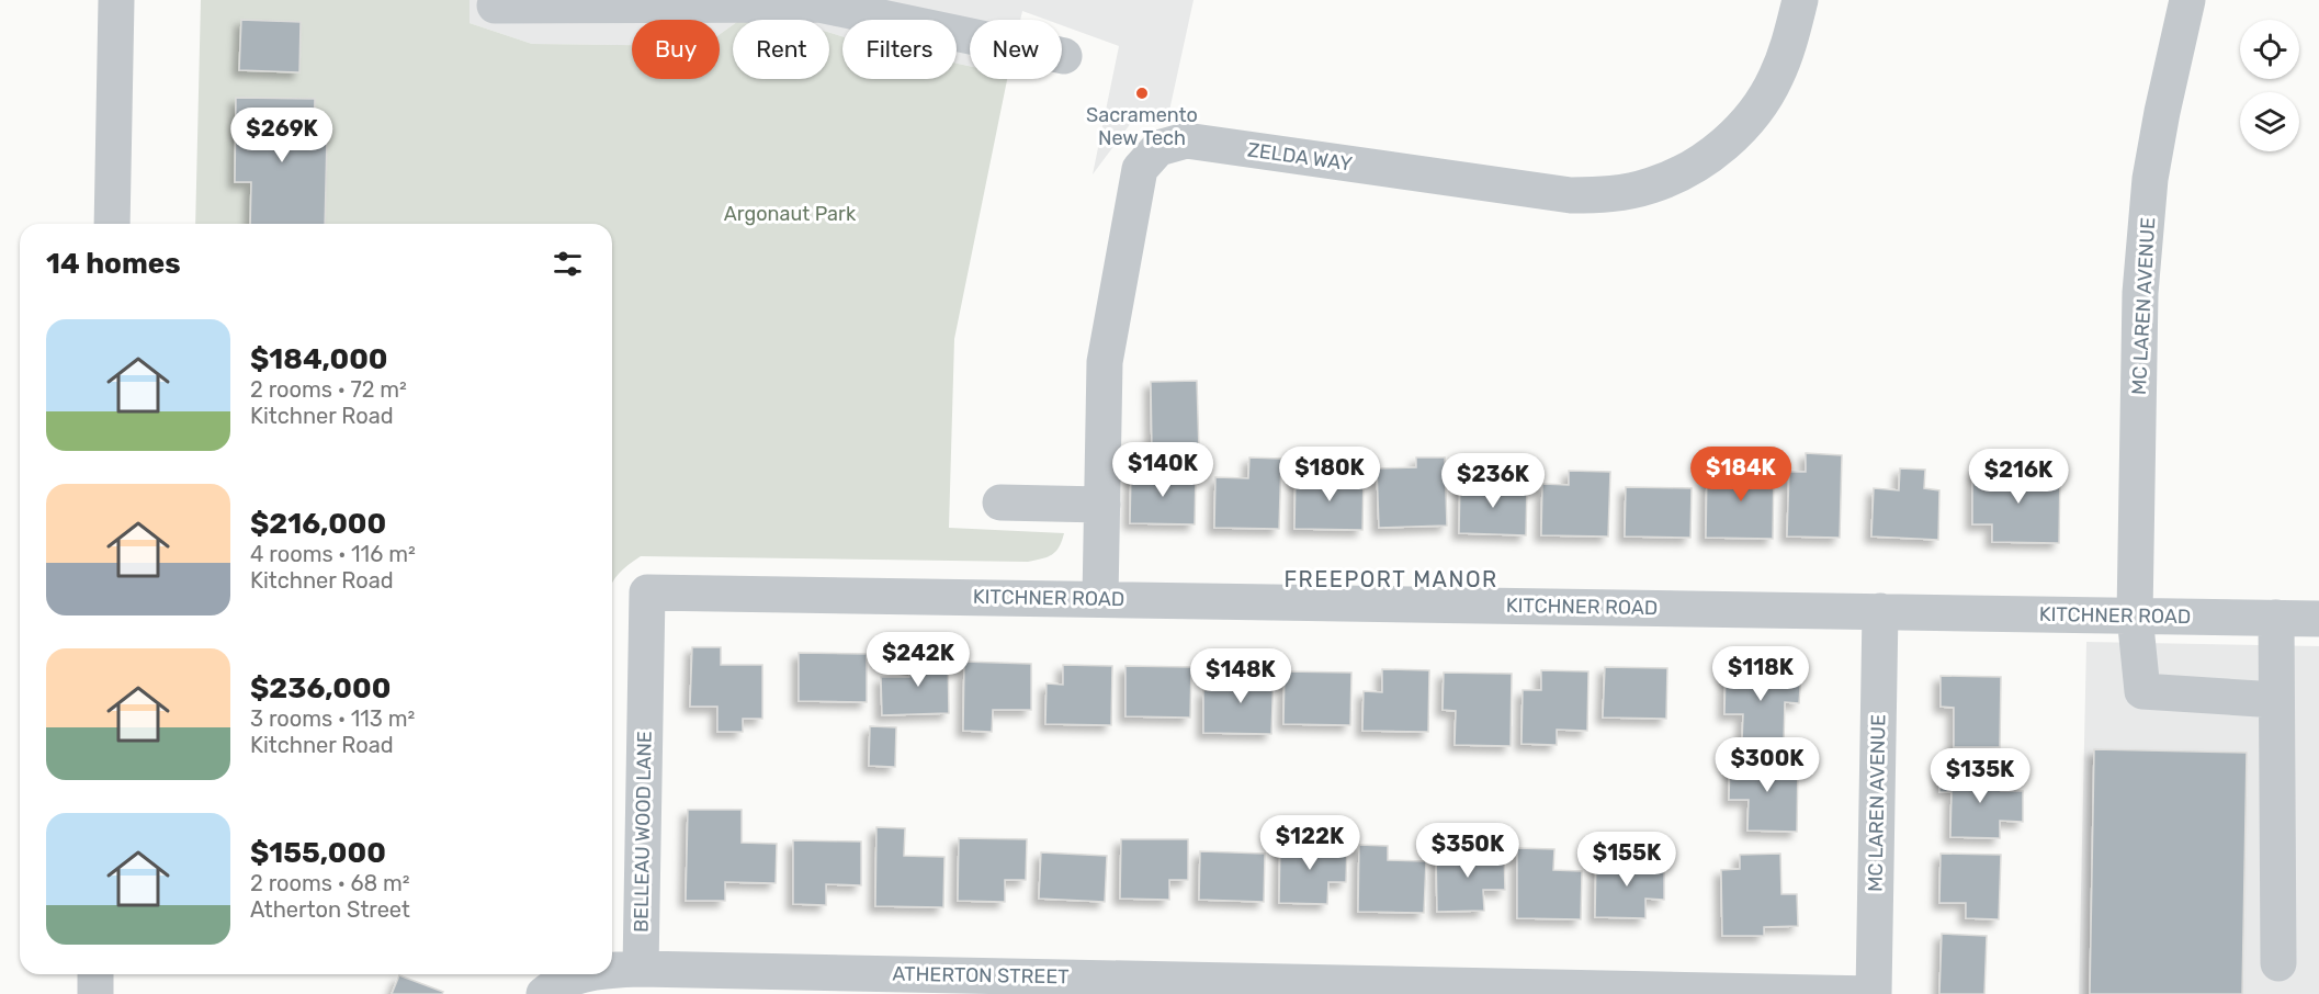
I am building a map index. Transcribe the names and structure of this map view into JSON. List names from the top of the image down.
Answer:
{
  "streets": {
    "street": [
      "ZELDA WAY",
      "MC LAREN AVENUE",
      "KITCHNER ROAD",
      "BELLEAU WOOD LANE",
      "ATHERTON STREET"
    ]
  },
  "crossings": [
    ["ZELDA WAY", "KITCHNER ROAD"],
    ["MC LAREN AVENUE", "KITCHNER ROAD"],
    ["MC LAREN AVENUE", "ATHERTON STREET"],
    ["KITCHNER ROAD", "BELLEAU WOOD LANE"],
    ["BELLEAU WOOD LANE", "ATHERTON STREET"]
  ],
  "districts": ["FREEPORT MANOR"],
  "parks": ["Argonaut Park"],
  "places": ["Sacramento New Tech"],
  "page": {
    "chip": [
      "Buy",
      "Rent",
      "Filters",
      "New"
    ],
    "price": [
      "$269K",
      "$140K",
      "$180K",
      "$184K",
      "$216K",
      "$236K",
      "$242K",
      "$118K",
      "$148K",
      "$300K",
      "$135K",
      "$122K",
      "$350K",
      "$155K"
    ],
    "heading": "14 homes",
    "list": [
      {
        "name": "$184,000",
        "note": "2 rooms · 72 m² · Kitchner Road"
      },
      {
        "name": "$216,000",
        "note": "4 rooms · 116 m² · Kitchner Road"
      },
      {
        "name": "$236,000",
        "note": "3 rooms · 113 m² · Kitchner Road"
      },
      {
        "name": "$155,000",
        "note": "2 rooms · 68 m² · Atherton Street"
      }
    ]
  }
}
